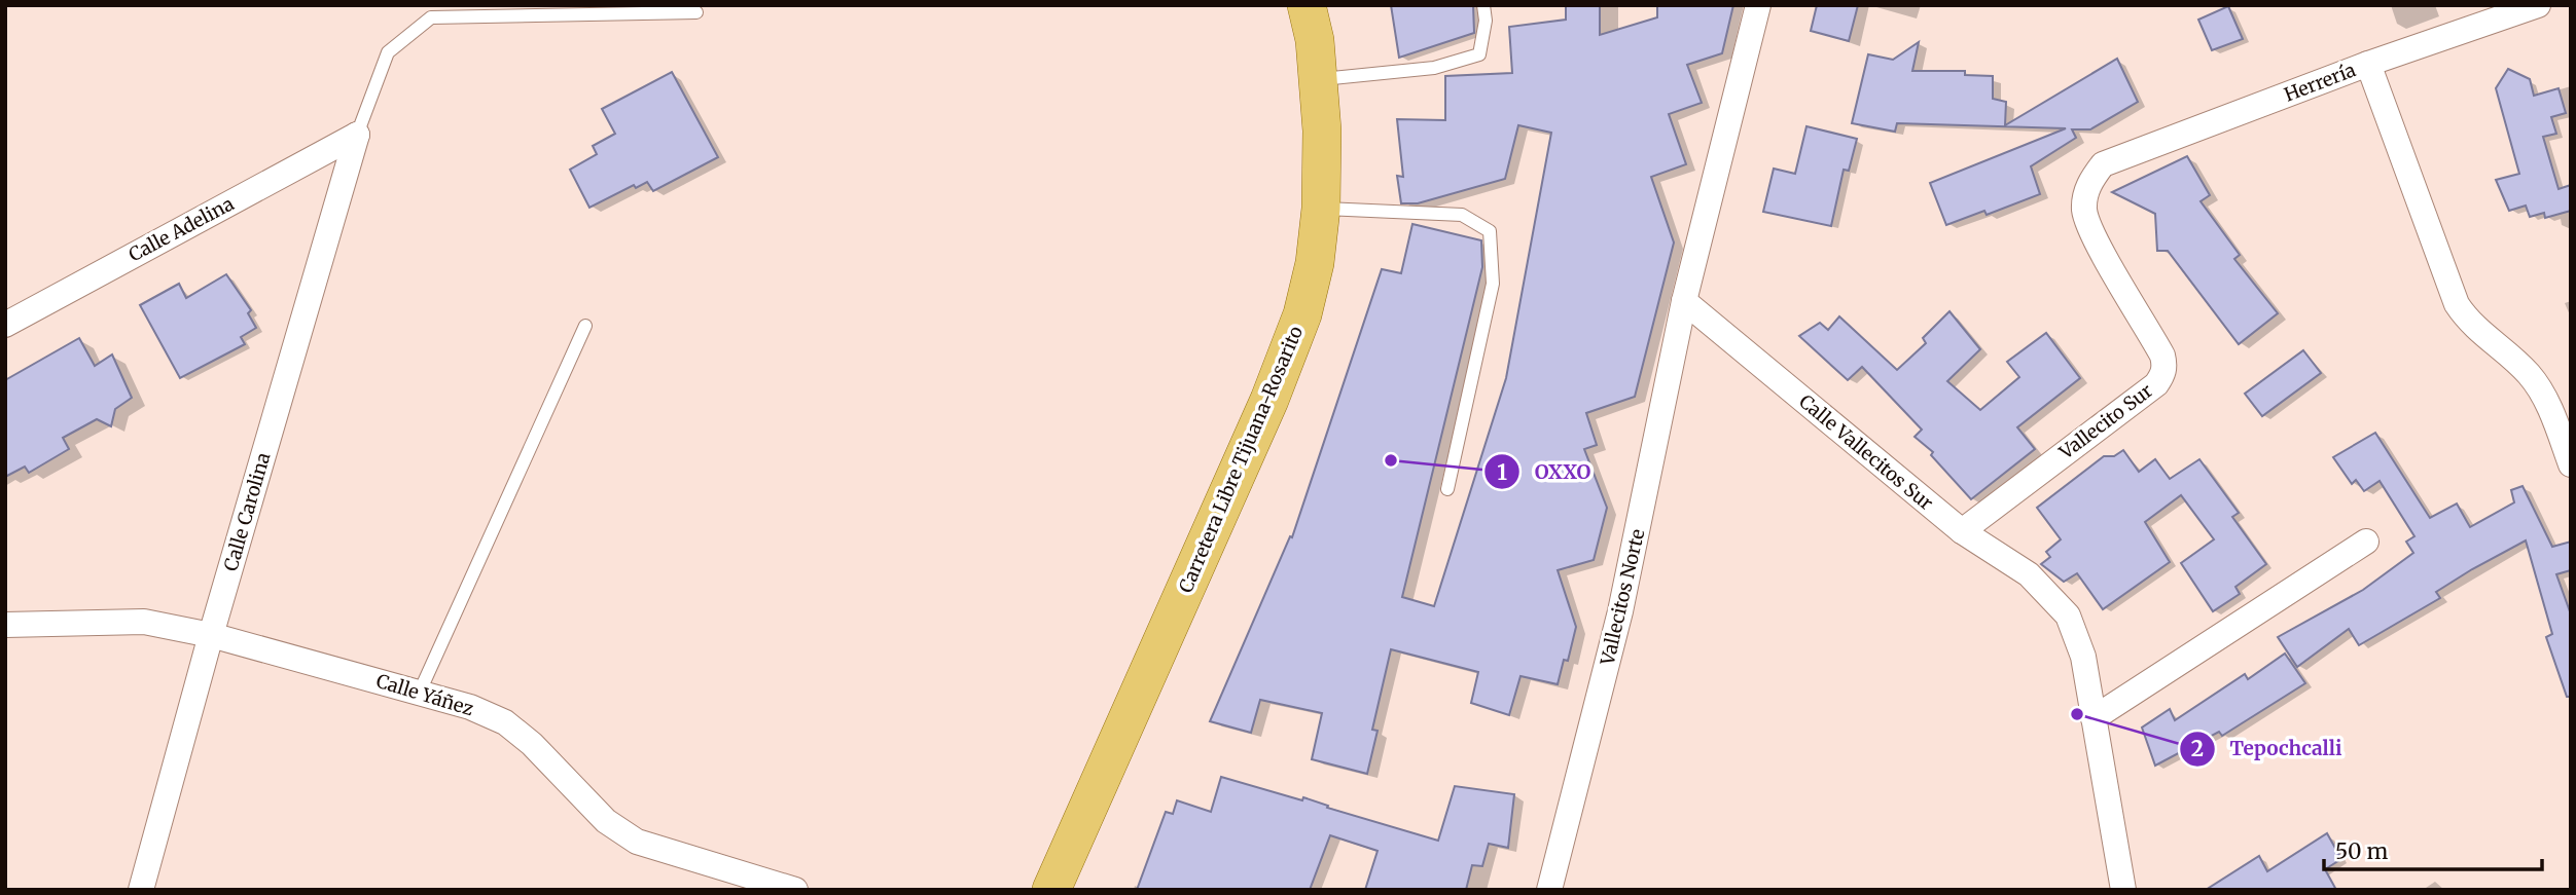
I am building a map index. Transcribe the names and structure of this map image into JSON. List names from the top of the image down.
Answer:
{
  "streets": {
    "main road": ["Carretera Libre Tijuana-Rosarito"],
    "street": [
      "Herrería",
      "Calle Adelina",
      "Vallecito Sur",
      "Calle Vallecitos Sur",
      "Calle Carolina",
      "Vallecitos Norte",
      "Calle Yáñez"
    ]
  },
  "crossings": [
    ["Herrería", "Vallecito Sur"],
    ["Calle Adelina", "Calle Carolina"],
    ["Vallecito Sur", "Calle Vallecitos Sur"],
    ["Calle Vallecitos Sur", "Vallecitos Norte"],
    ["Calle Carolina", "Calle Yáñez"]
  ],
  "places": ["OXXO", "Tepochcalli"],
  "scale_bar": "50 m"
}
